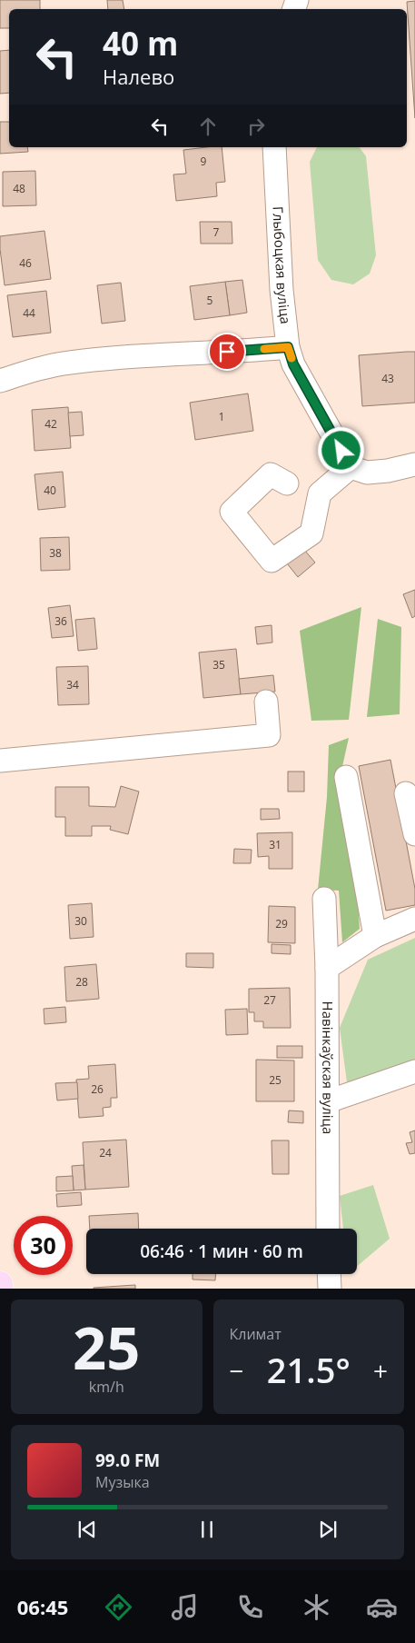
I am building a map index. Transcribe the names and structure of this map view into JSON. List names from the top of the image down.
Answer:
{
  "streets": {
    "street": ["Глыбоцкая вуліца", "Навінкаўская вуліца"]
  },
  "house_numbers": [
    "9",
    "48",
    "7",
    "46",
    "5",
    "44",
    "43",
    "1",
    "42",
    "40",
    "38",
    "36",
    "35",
    "34",
    "31",
    "30",
    "29",
    "28",
    "27",
    "25",
    "26",
    "24"
  ],
  "page": {
    "turn": ["40 m", "Налево"],
    "limit": "30",
    "trip": "06:46 · 1 мин · 60 m",
    "tile": [
      ["25", "km/h"],
      "Климат"
    ],
    "heat": ["−", "21.5°", "+"],
    "song": ["99.0 FM", "Музыка"],
    "tabs": "06:45"
  }
}
